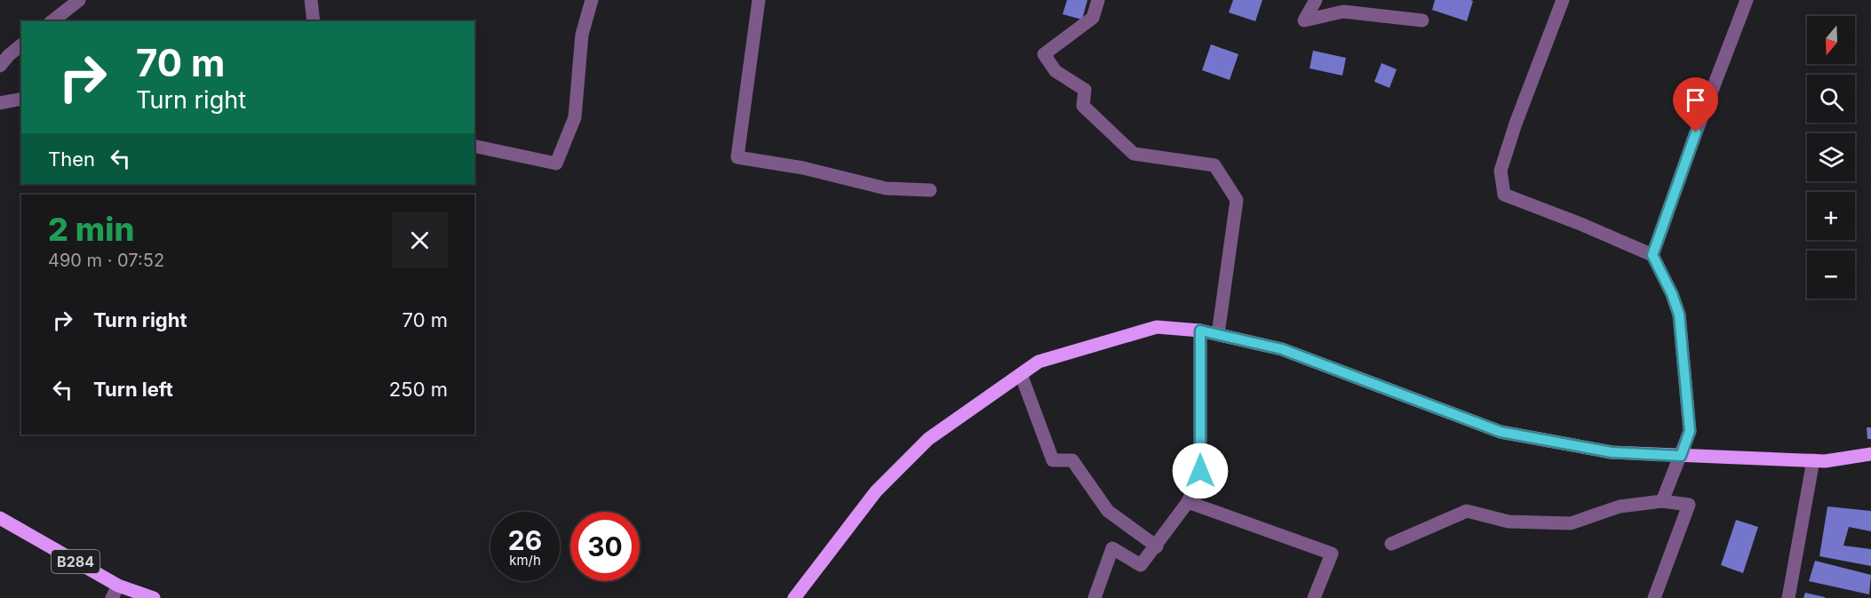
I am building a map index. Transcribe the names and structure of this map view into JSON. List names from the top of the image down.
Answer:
{
  "streets": {
    "main road": ["B284"]
  },
  "north": "bottom",
  "page": {
    "map_buttons": ["+", "−"],
    "turn": ["70 m", "Turn right"],
    "then": "Then",
    "heading": ["2 min", "490 m · 07:52"],
    "list": [
      {
        "name": "Turn right",
        "value": "70 m"
      },
      {
        "name": "Turn left",
        "value": "250 m"
      }
    ],
    "speed": "26 km/h",
    "limit": "30"
  }
}
